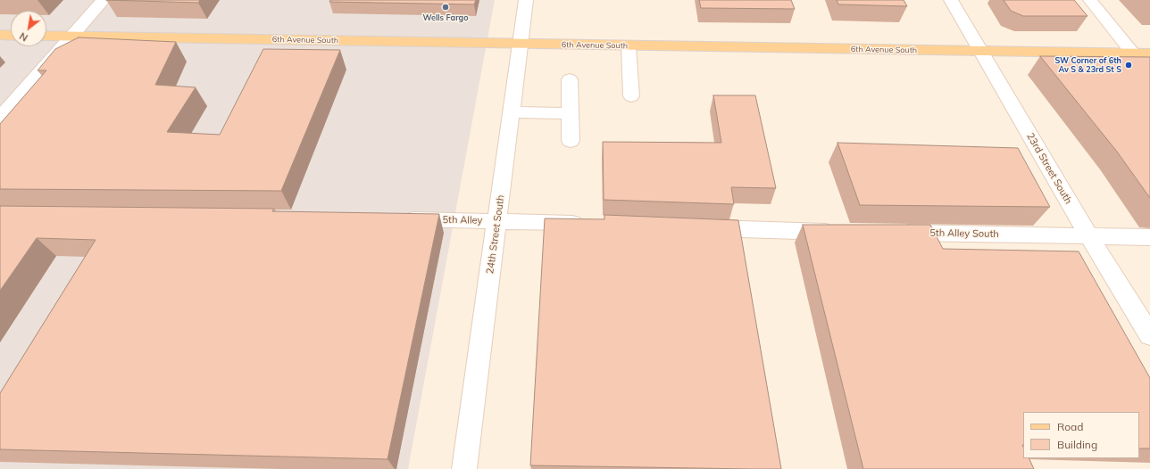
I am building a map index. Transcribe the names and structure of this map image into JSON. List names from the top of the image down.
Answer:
{
  "streets": {
    "main road": ["6th Avenue South"],
    "street": [
      "23rd Street South",
      "5th Alley",
      "5th Alley South",
      "24th Street South"
    ]
  },
  "crossings": [
    ["6th Avenue South", "23rd Street South"],
    ["6th Avenue South", "24th Street South"],
    ["23rd Street South", "5th Alley South"],
    ["5th Alley", "24th Street South"]
  ],
  "places": ["Wells Fargo", "SW Corner of 6th Av S & 23rd St S"],
  "legend": ["Road", "Building"],
  "north": "bottom left"
}
